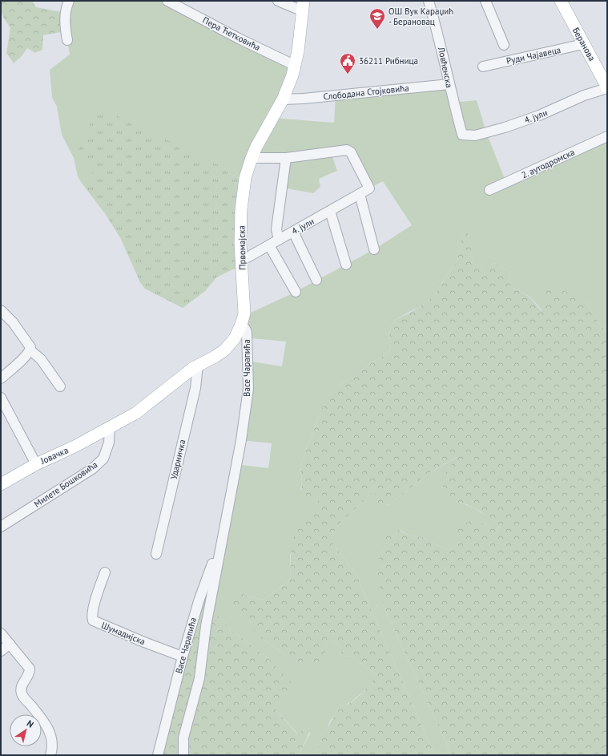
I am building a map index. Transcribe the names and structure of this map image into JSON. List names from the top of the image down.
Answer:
{
  "streets": {
    "main road": ["Беранова", "Првомајска", "Јовачка"],
    "street": [
      "Пера Ћетковића",
      "Руди Чајавеца",
      "Ловћенска",
      "Слободана Стојковића",
      "4. јули",
      "2. аутодромска",
      "Васе Чарапића",
      "Ударничка",
      "Милете Бошковића",
      "Шумадијска"
    ]
  },
  "crossings": [
    ["Пера Ћетковића", "Првомајска"],
    ["Беранова", "Руди Чајавеца"],
    ["Беранова", "4. јули"],
    ["Ловћенска", "Слободана Стојковића"],
    ["Ловћенска", "4. јули"],
    ["Слободана Стојковића", "Првомајска"],
    ["4. јули", "Првомајска"],
    ["Првомајска", "Васе Чарапића"],
    ["Првомајска", "Јовачка"],
    ["Првомајска", "Ударничка"],
    ["Првомајска", "Милете Бошковића"],
    ["Васе Чарапића", "Шумадијска"],
    ["Јовачка", "Милете Бошковића"]
  ],
  "places": {
    "school or university": ["ОШ Вук Караџић - Берановац"],
    "public building": ["36211 Рибница"]
  },
  "north": "top right"
}
